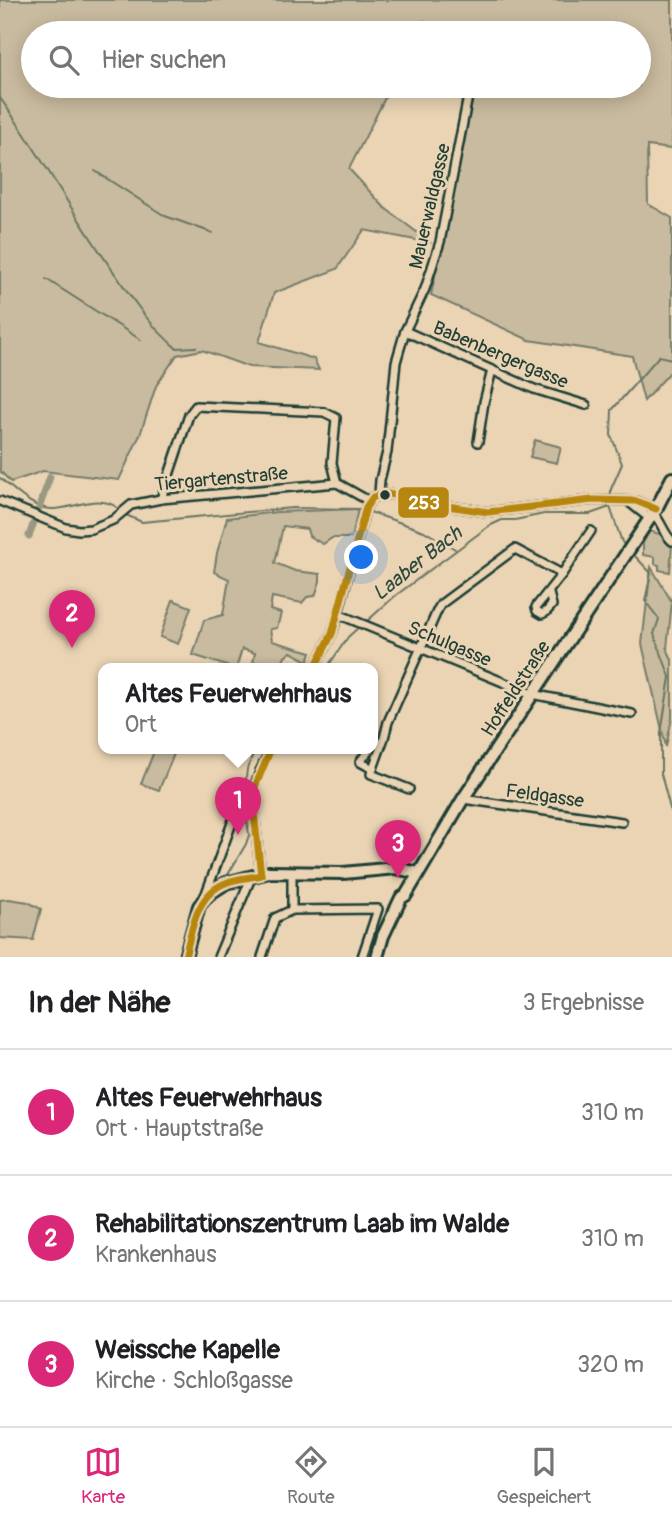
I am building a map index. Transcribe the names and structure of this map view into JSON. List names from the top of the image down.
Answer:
{
  "streets": {
    "main road": ["Hoffeldstraße"],
    "street": [
      "Mauerwaldgasse",
      "Babenbergergasse",
      "Tiergartenstraße",
      "Schulgasse",
      "Feldgasse"
    ]
  },
  "crossings": [
    ["Mauerwaldgasse", "Babenbergergasse"],
    ["Schulgasse", "Hoffeldstraße"],
    ["Hoffeldstraße", "Feldgasse"]
  ],
  "water": ["Laaber Bach"],
  "lines": ["transit line 253"],
  "page": {
    "search": "Hier suchen",
    "pins": ["2", "1", "3"],
    "popup": ["Altes Feuerwehrhaus", "Ort"],
    "heading": ["In der Nähe", "3 Ergebnisse"],
    "list": [
      {
        "mark": "1",
        "name": "Altes Feuerwehrhaus",
        "note": "Ort · Hauptstraße",
        "value": "310 m"
      },
      {
        "mark": "2",
        "name": "Rehabilitationszentrum Laab im Walde",
        "note": "Krankenhaus",
        "value": "310 m"
      },
      {
        "mark": "3",
        "name": "Weissche Kapelle",
        "note": "Kirche · Schloßgasse",
        "value": "320 m"
      }
    ],
    "nav": ["Karte", "Route", "Gespeichert"]
  }
}
